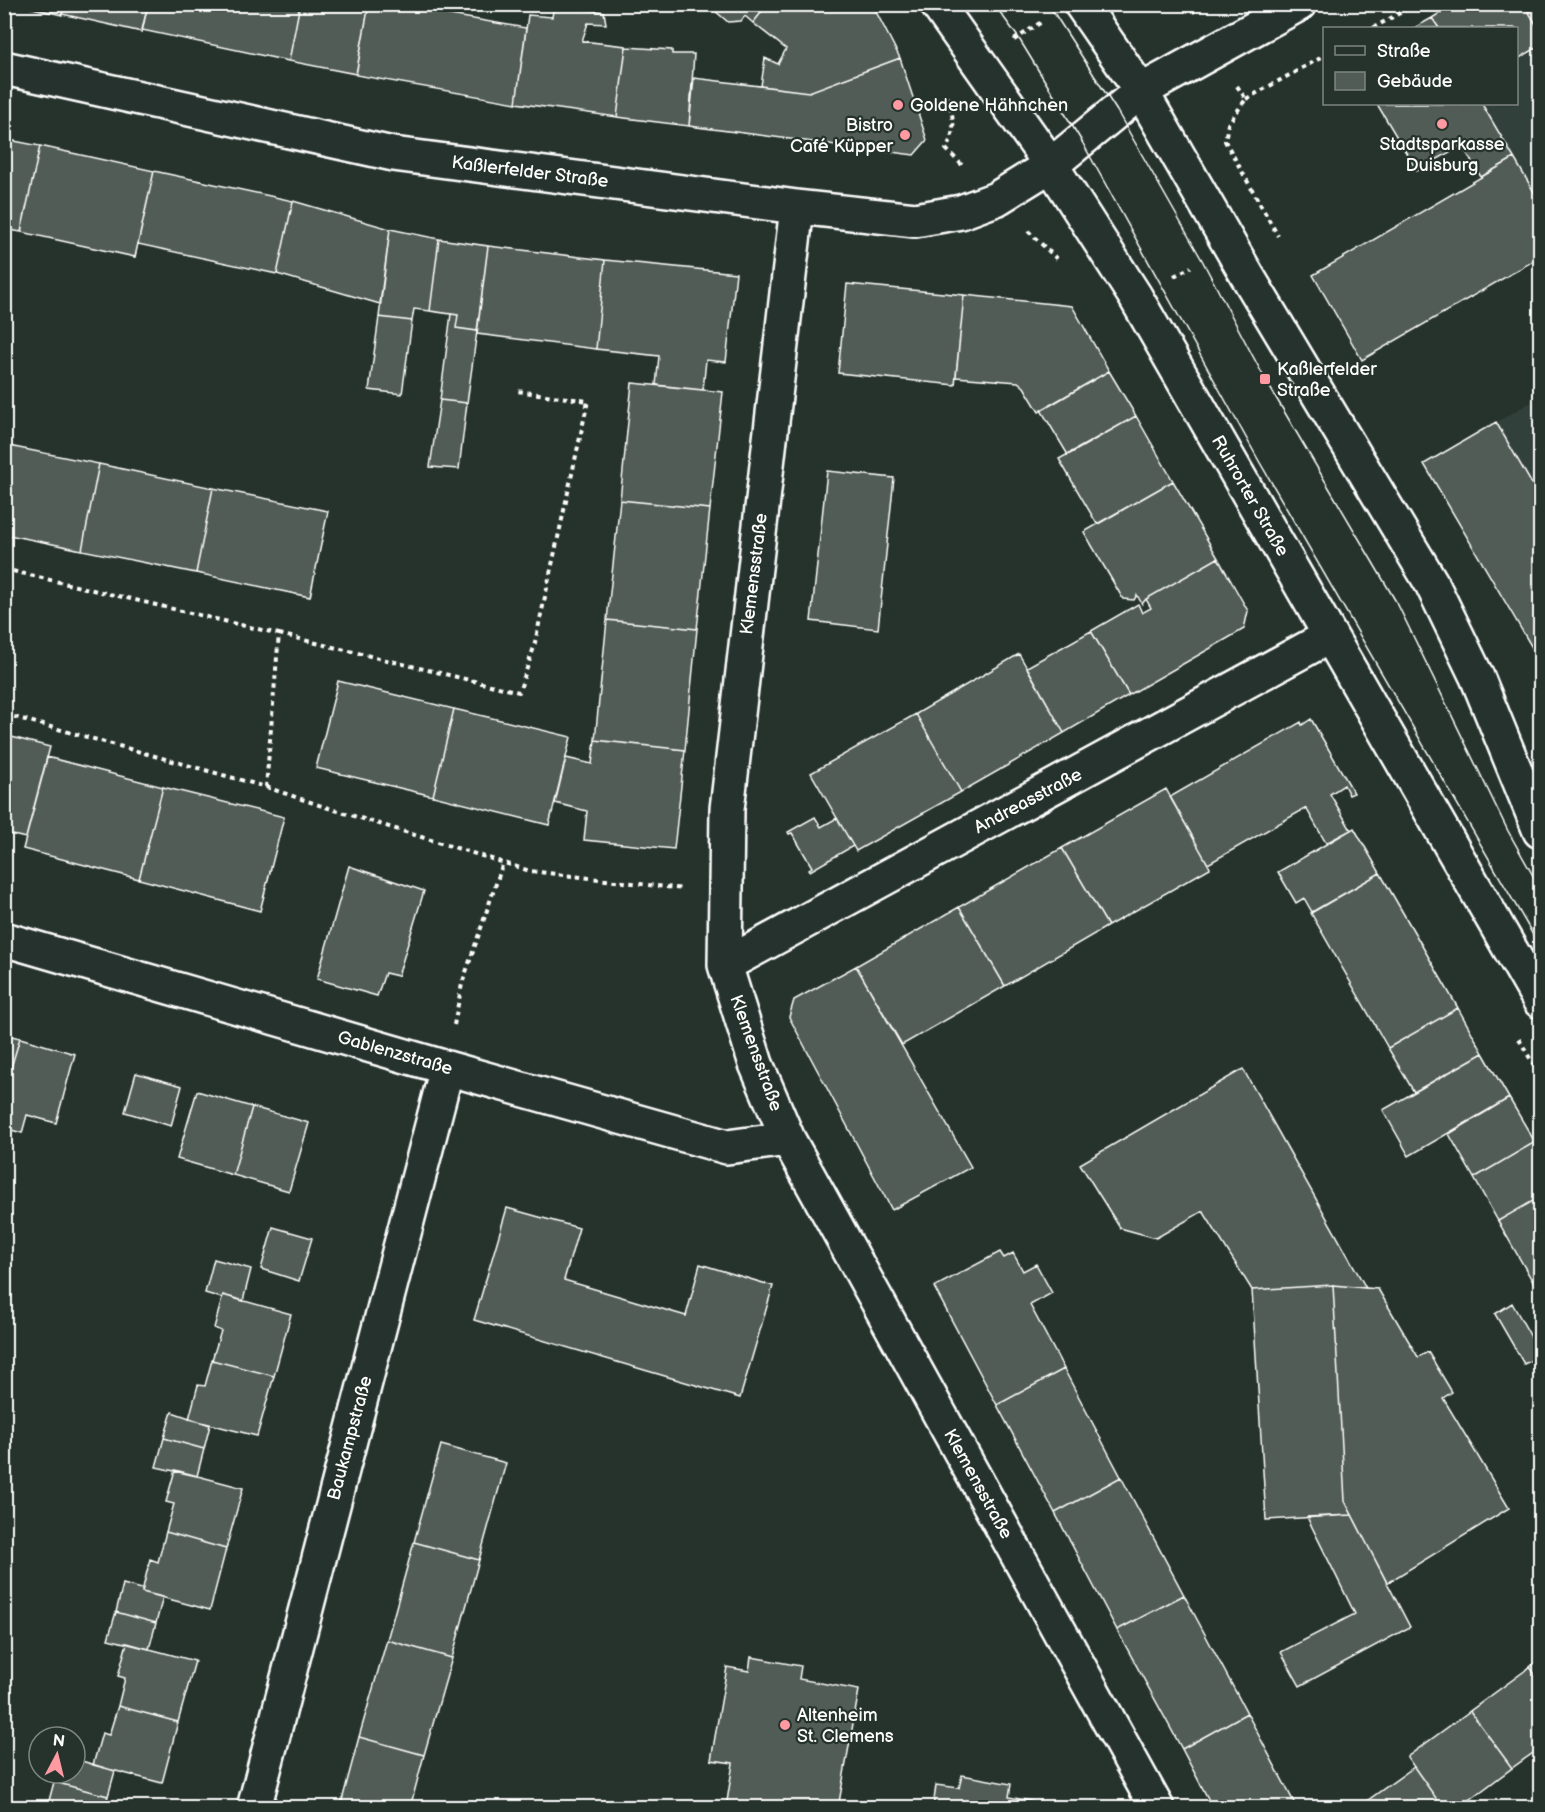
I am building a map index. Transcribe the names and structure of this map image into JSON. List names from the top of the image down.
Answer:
{
  "streets": {
    "street": [
      "Kaßlerfelder Straße",
      "Ruhrorter Straße",
      "Klemensstraße",
      "Andreasstraße",
      "Gablenzstraße",
      "Baukampstraße"
    ]
  },
  "crossings": [
    ["Kaßlerfelder Straße", "Ruhrorter Straße"],
    ["Kaßlerfelder Straße", "Klemensstraße"],
    ["Ruhrorter Straße", "Andreasstraße"],
    ["Klemensstraße", "Andreasstraße"],
    ["Klemensstraße", "Gablenzstraße"],
    ["Gablenzstraße", "Baukampstraße"]
  ],
  "places": {
    "other": [
      "Goldene Hähnchen",
      "Stadtsparkasse Duisburg",
      "Bistro Café Küpper",
      "Altenheim St. Clemens"
    ],
    "transit": ["Kaßlerfelder Straße"]
  },
  "legend": ["Straße", "Gebäude"],
  "north": "top"
}
